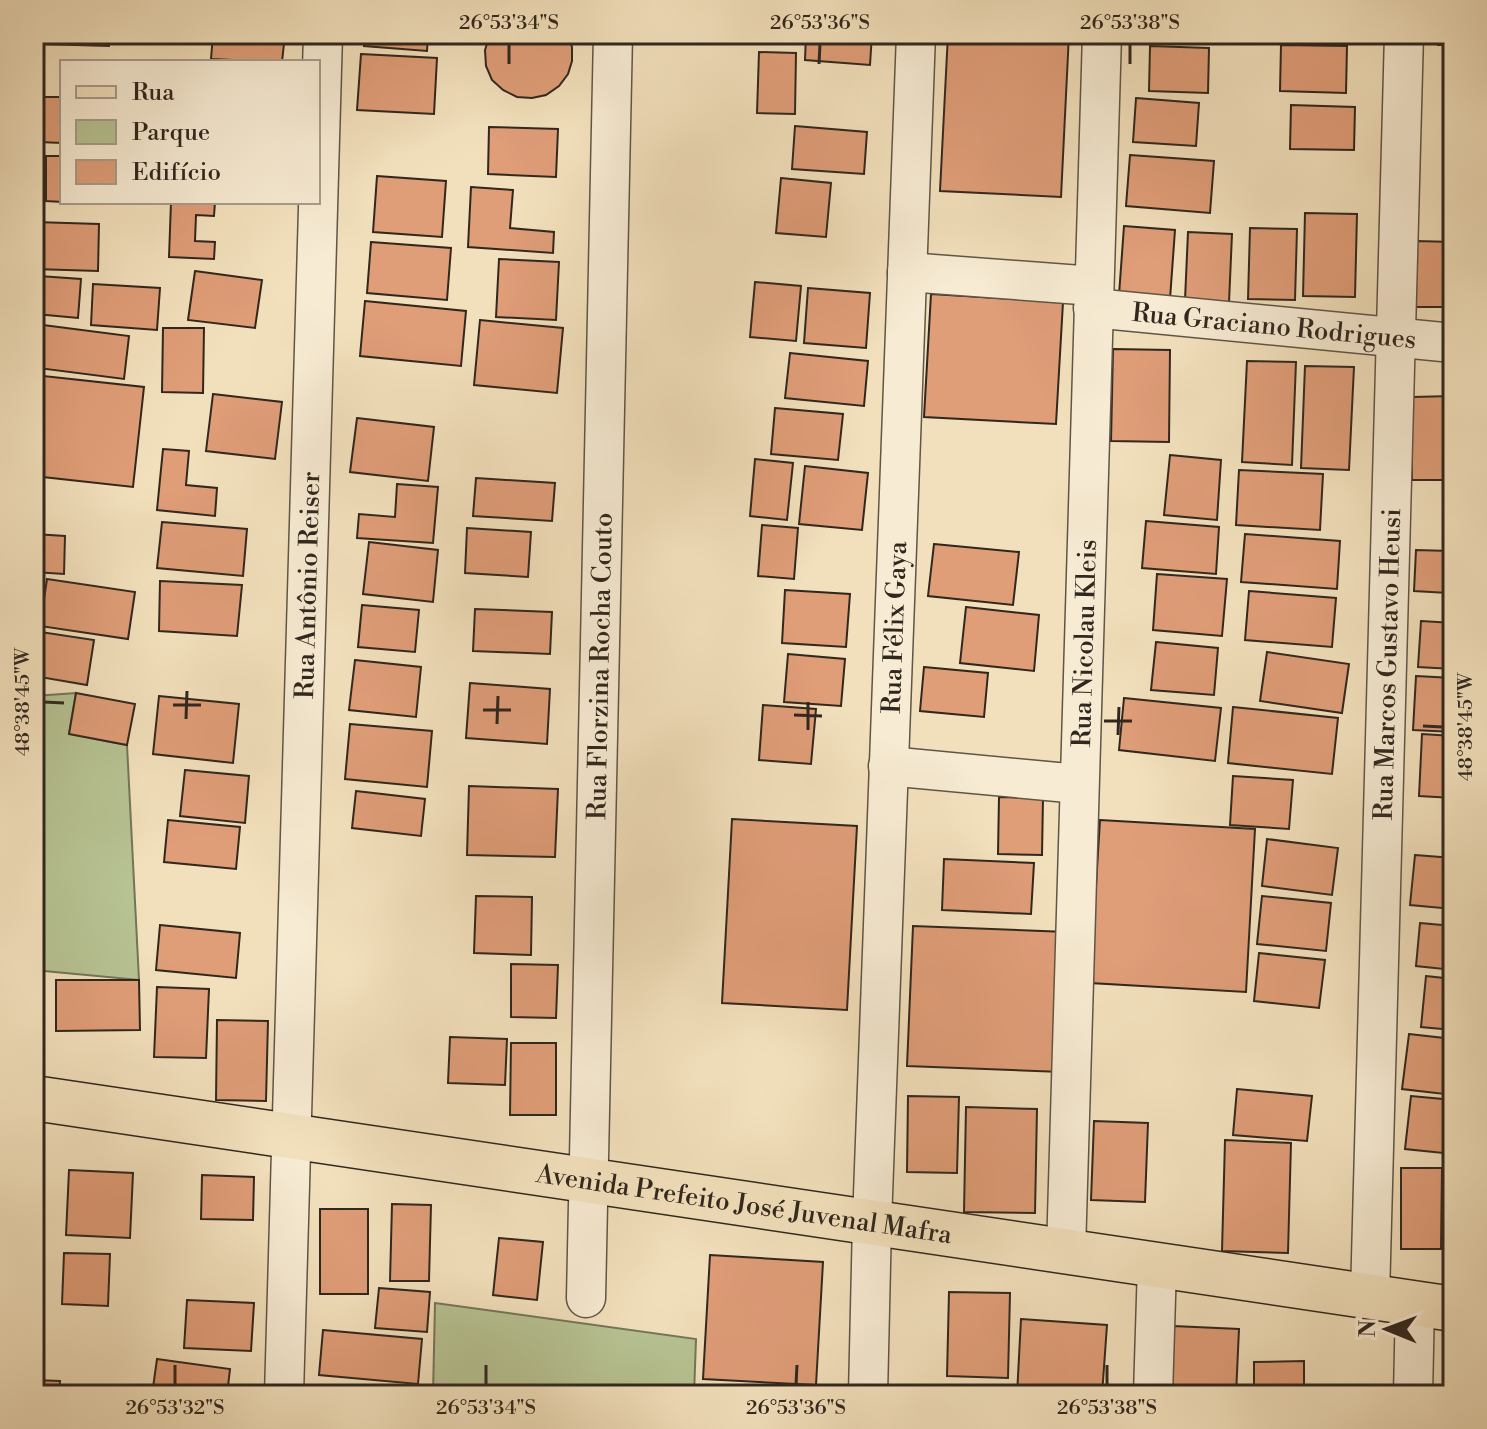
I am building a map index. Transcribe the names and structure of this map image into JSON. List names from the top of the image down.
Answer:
{
  "streets": {
    "main road": ["Avenida Prefeito José Juvenal Mafra"],
    "street": [
      "Rua Graciano Rodrigues",
      "Rua Antônio Reiser",
      "Rua Félix Gaya",
      "Rua Nicolau Kleis",
      "Rua Marcos Gustavo Heusi",
      "Rua Florzina Rocha Couto"
    ]
  },
  "crossings": [
    ["Rua Graciano Rodrigues", "Rua Félix Gaya"],
    ["Rua Graciano Rodrigues", "Rua Nicolau Kleis"],
    ["Rua Graciano Rodrigues", "Rua Marcos Gustavo Heusi"],
    ["Rua Antônio Reiser", "Avenida Prefeito José Juvenal Mafra"],
    ["Rua Félix Gaya", "Avenida Prefeito José Juvenal Mafra"],
    ["Rua Nicolau Kleis", "Avenida Prefeito José Juvenal Mafra"],
    ["Rua Marcos Gustavo Heusi", "Avenida Prefeito José Juvenal Mafra"],
    ["Rua Florzina Rocha Couto", "Avenida Prefeito José Juvenal Mafra"]
  ],
  "legend": ["Rua", "Parque", "Edifício"],
  "north": "left",
  "coordinates": [
    "26°53'34\"S",
    "26°53'36\"S",
    "26°53'38\"S",
    "48°38'45\"W",
    "26°53'32\"S"
  ]
}
